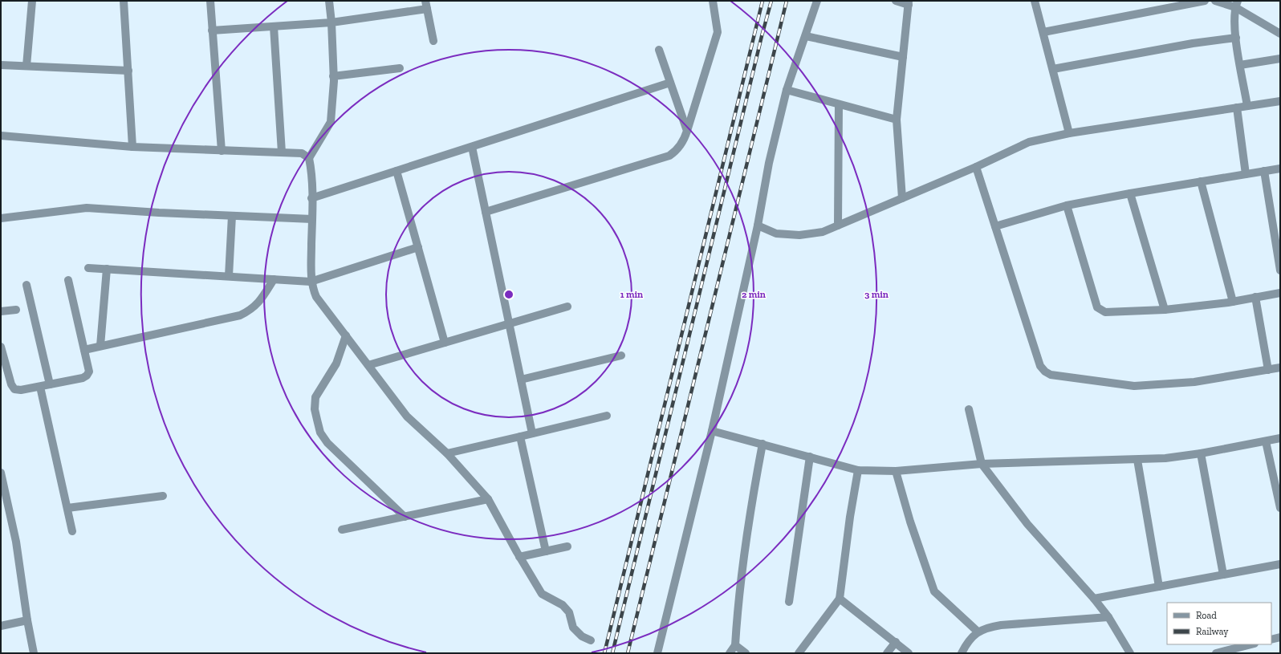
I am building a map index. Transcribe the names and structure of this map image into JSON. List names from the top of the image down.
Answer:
{
  "legend": ["Road", "Railway"],
  "rings": ["1 min", "2 min", "3 min"]
}
